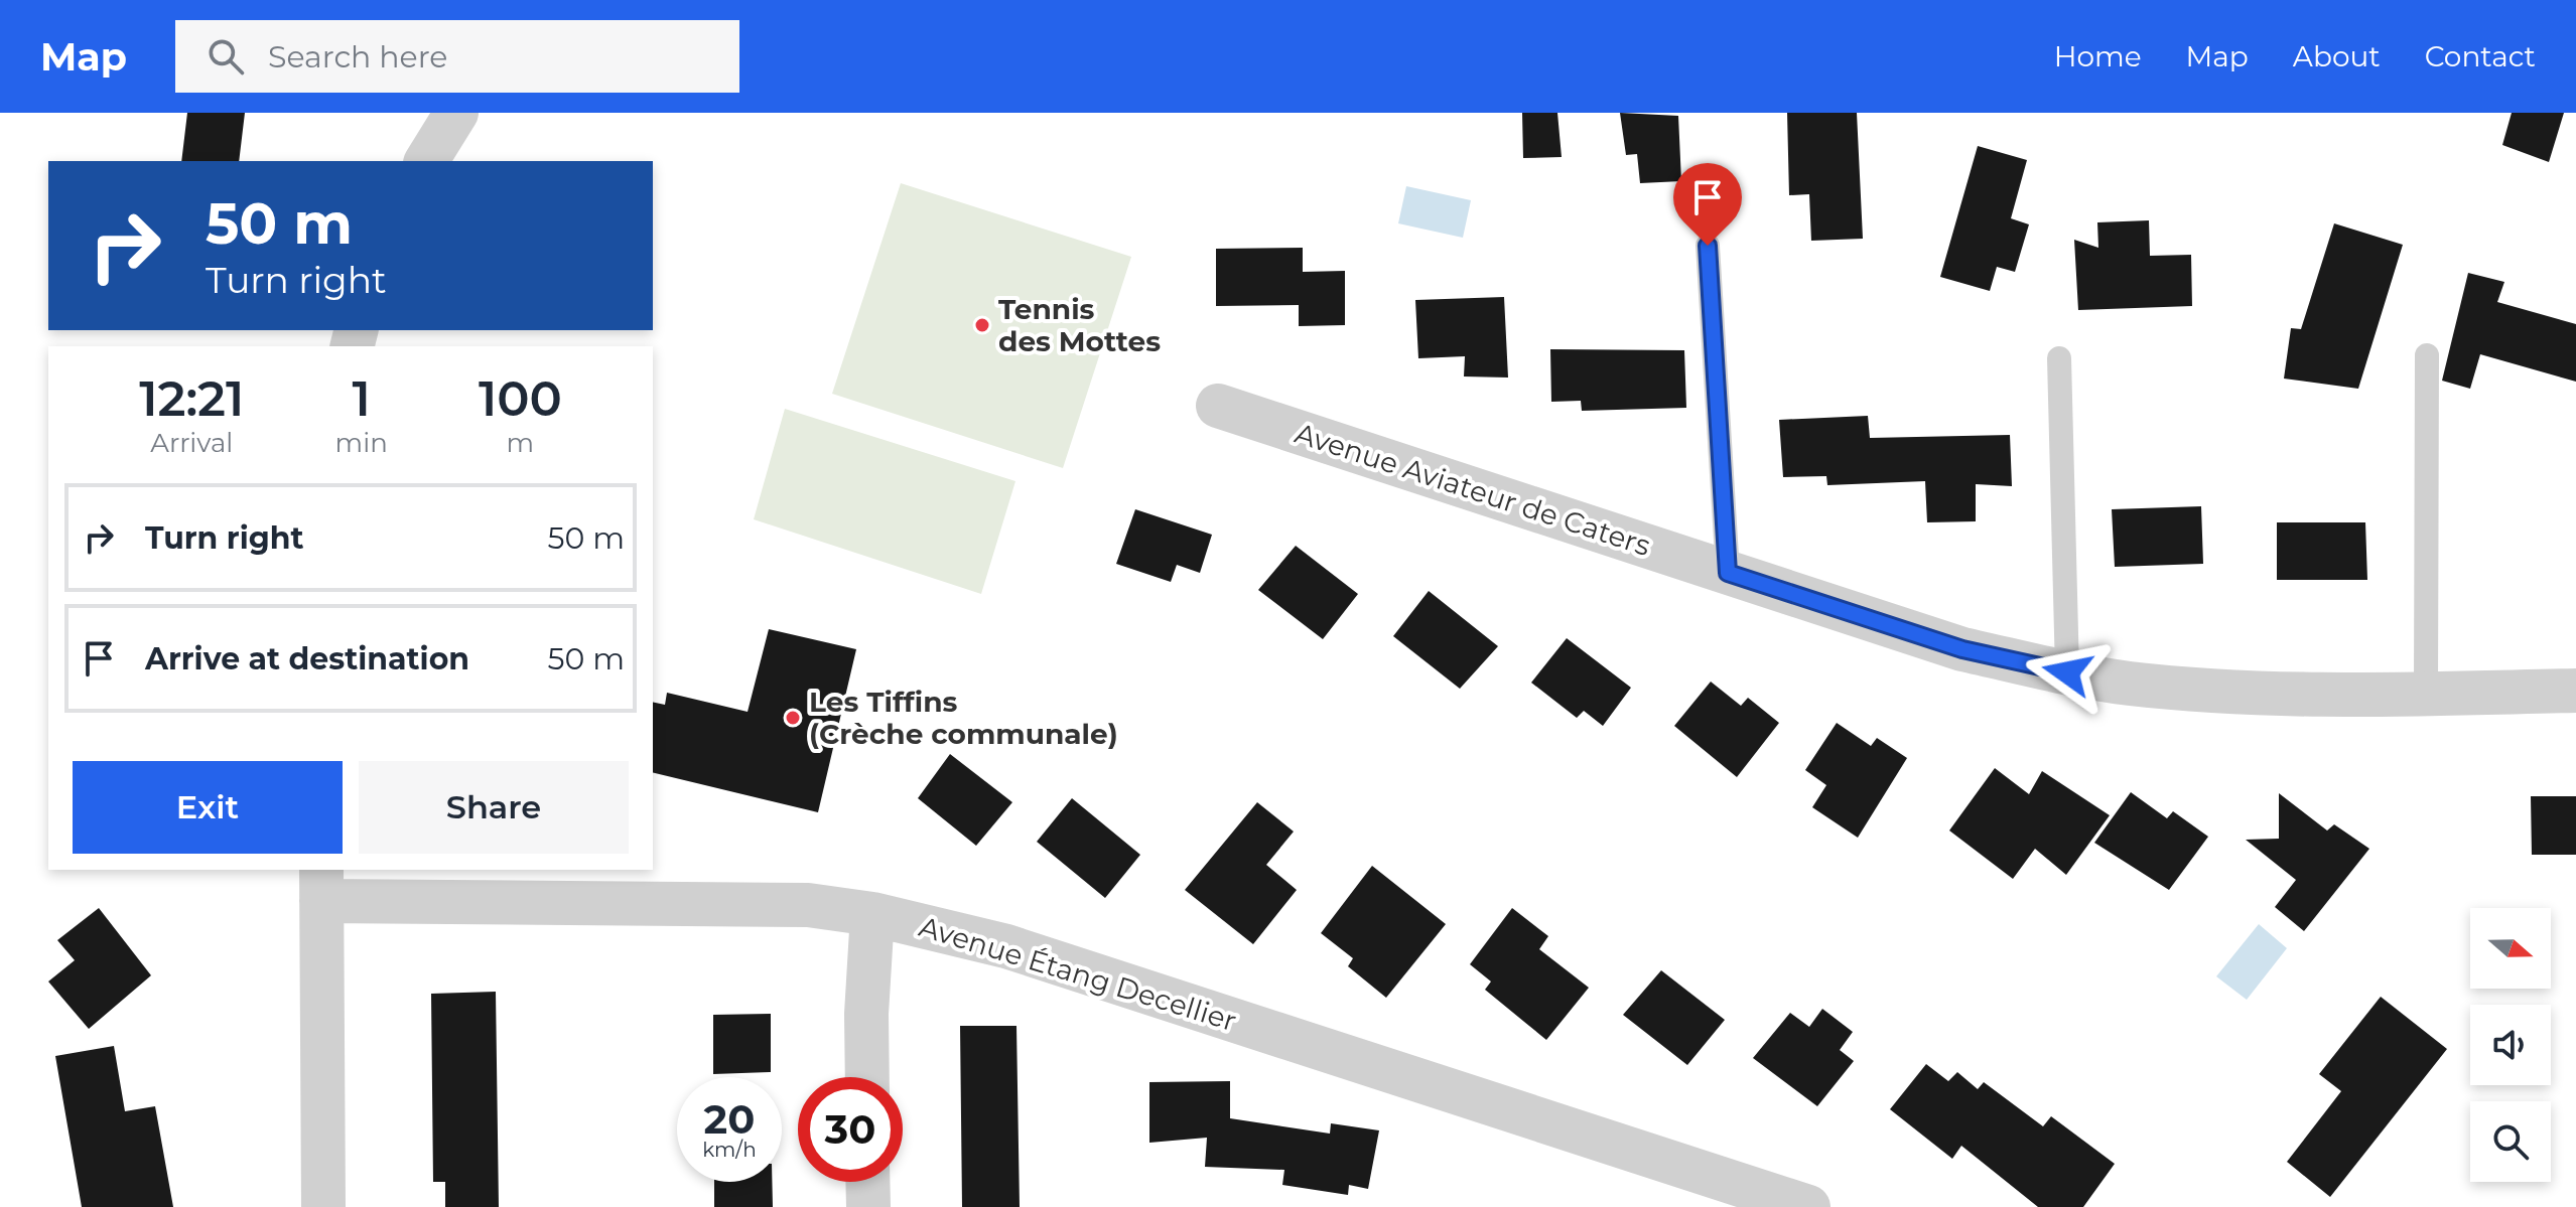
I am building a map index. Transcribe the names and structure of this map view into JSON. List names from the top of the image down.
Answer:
{
  "streets": {
    "street": ["Avenue Aviateur de Caters", "Avenue Étang Decellier"]
  },
  "places": ["Tennis des Mottes", "Les Tiffins (Crèche communale)"],
  "north": "right",
  "page": {
    "header": "Map",
    "search": "Search here",
    "nav": [
      "Home",
      "Map",
      "About",
      "Contact"
    ],
    "turn": ["50 m", "Turn right"],
    "eta": [
      "12:21",
      "Arrival",
      "1",
      "min",
      "100",
      "m"
    ],
    "list": [
      {
        "name": "Turn right",
        "value": "50 m"
      },
      {
        "name": "Arrive at destination",
        "value": "50 m"
      }
    ],
    "buttons": ["Exit", "Share"],
    "speed": "20 km/h",
    "limit": "30"
  }
}
